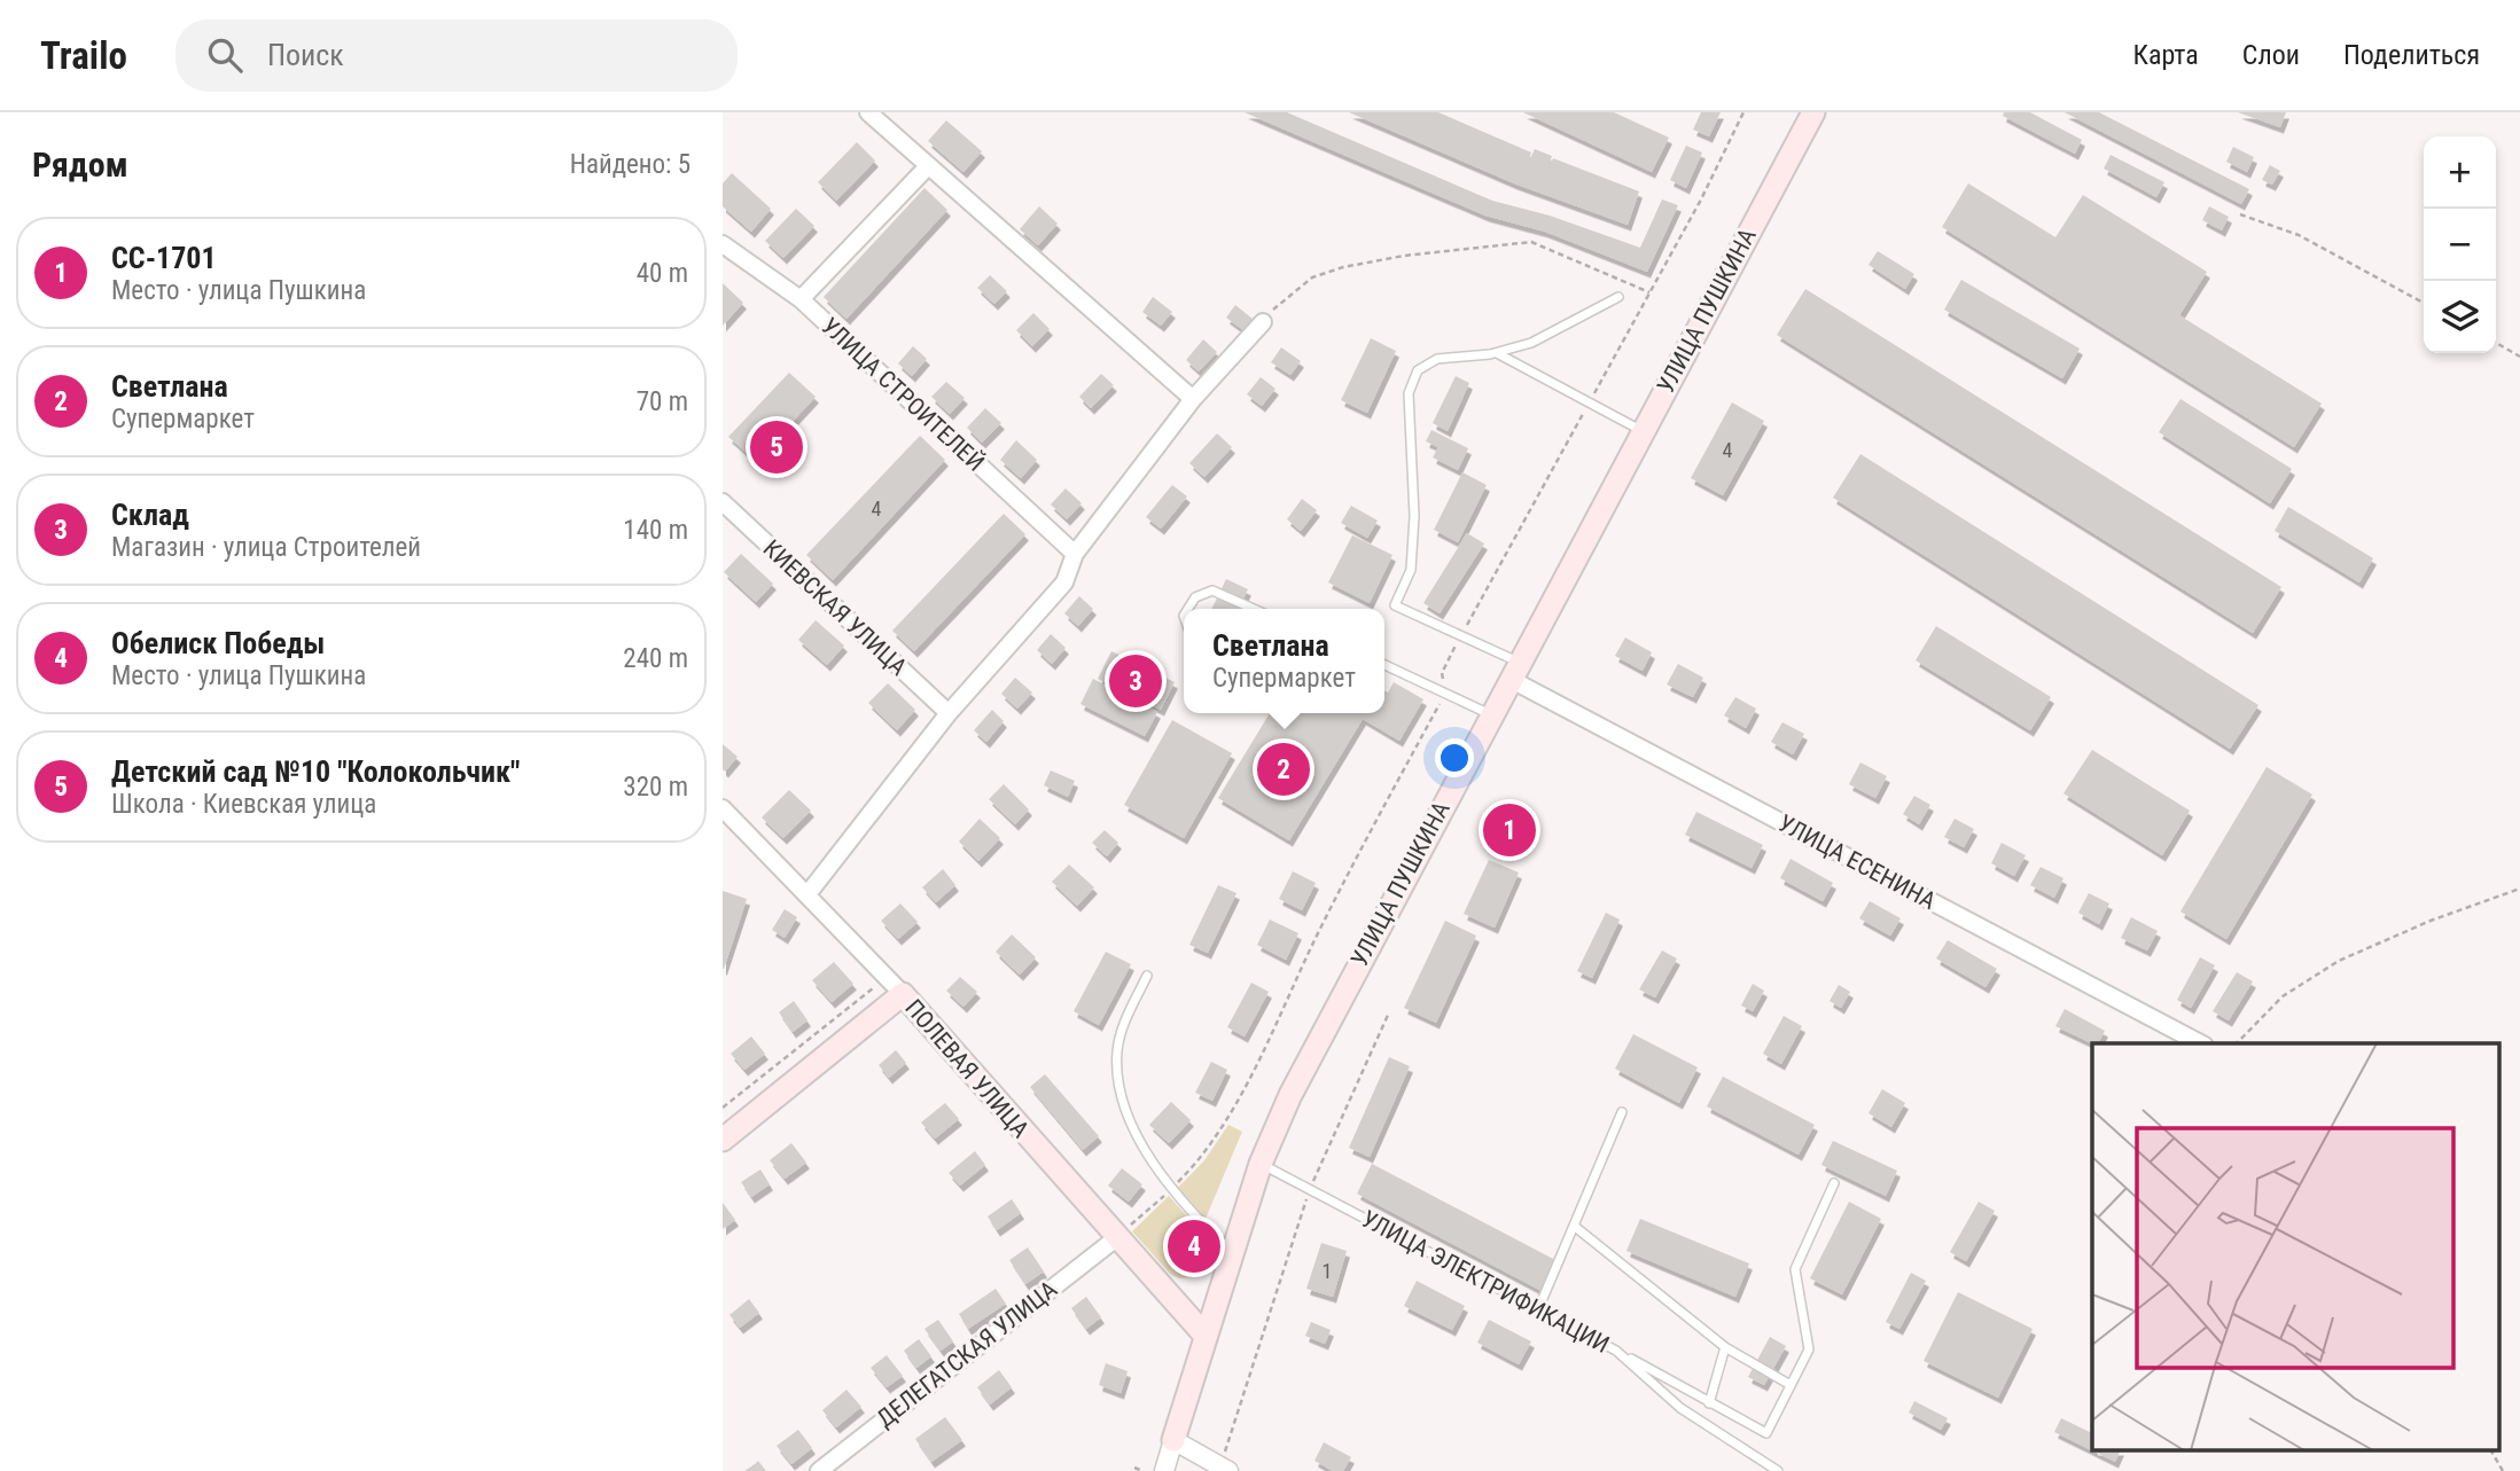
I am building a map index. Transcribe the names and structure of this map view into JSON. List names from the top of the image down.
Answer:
{
  "streets": {
    "main road": ["УЛИЦА ПУШКИНА", "ПОЛЕВАЯ УЛИЦА"],
    "street": [
      "УЛИЦА СТРОИТЕЛЕЙ",
      "КИЕВСКАЯ УЛИЦА",
      "УЛИЦА ЕСЕНИНА",
      "ДЕЛЕГАТСКАЯ УЛИЦА"
    ],
    "lane": ["УЛИЦА ЭЛЕКТРИФИКАЦИИ"]
  },
  "crossings": [
    ["УЛИЦА ПУШКИНА", "УЛИЦА ЕСЕНИНА"],
    ["УЛИЦА ПУШКИНА", "ПОЛЕВАЯ УЛИЦА"],
    ["УЛИЦА ПУШКИНА", "УЛИЦА ЭЛЕКТРИФИКАЦИИ"],
    ["ПОЛЕВАЯ УЛИЦА", "ДЕЛЕГАТСКАЯ УЛИЦА"]
  ],
  "house_numbers": ["4", "4", "1"],
  "page": {
    "header": "Trailo",
    "search": "Поиск",
    "nav": ["Карта", "Слои", "Поделиться"],
    "heading": ["Рядом", "Найдено: 5"],
    "map_buttons": ["+", "−"],
    "list": [
      {
        "mark": "1",
        "name": "СС-1701",
        "note": "Место · улица Пушкина",
        "value": "40 m"
      },
      {
        "mark": "2",
        "name": "Светлана",
        "note": "Супермаркет",
        "value": "70 m"
      },
      {
        "mark": "3",
        "name": "Склад",
        "note": "Магазин · улица Строителей",
        "value": "140 m"
      },
      {
        "mark": "4",
        "name": "Обелиск Победы",
        "note": "Место · улица Пушкина",
        "value": "240 m"
      },
      {
        "mark": "5",
        "name": "Детский сад №10 \"Колокольчик\"",
        "note": "Школа · Киевская улица",
        "value": "320 m"
      }
    ],
    "pins": [
      "5",
      "3",
      "2",
      "1",
      "4"
    ],
    "popup": ["Светлана", "Супермаркет"]
  }
}
